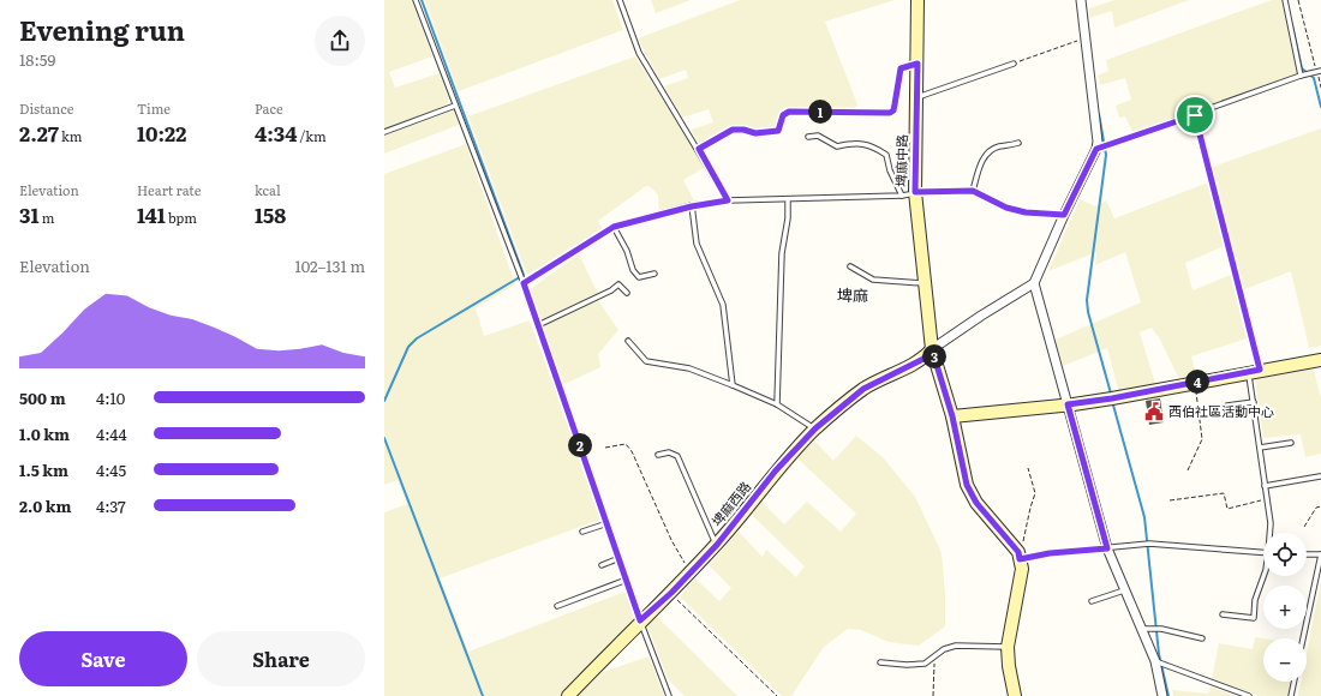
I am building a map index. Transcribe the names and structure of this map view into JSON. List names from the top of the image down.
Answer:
{
  "streets": {
    "street": ["埤麻中路", "埤麻西路"]
  },
  "crossings": [
    ["埤麻中路", "埤麻西路"]
  ],
  "districts": ["埤麻"],
  "places": {
    "public building": ["西伯社區活動中心"]
  },
  "page": {
    "heading": ["Evening run", "18:59"],
    "stats": [
      ["Distance", "2.27 km"],
      ["Time", "10:22"],
      ["Pace", "4:34 /km"],
      ["Elevation", "31 m"],
      ["Heart rate", "141 bpm"],
      ["kcal", "158"]
    ],
    "pins": [
      "1",
      "3",
      "4",
      "2"
    ],
    "chart": ["Elevation", "102–131 m"],
    "list": [
      {
        "name": "500 m",
        "note": "4:10"
      },
      {
        "name": "1.0 km",
        "note": "4:44"
      },
      {
        "name": "1.5 km",
        "note": "4:45"
      },
      {
        "name": "2.0 km",
        "note": "4:37"
      }
    ],
    "map_buttons": ["+", "−"],
    "buttons": ["Save", "Share"]
  }
}
